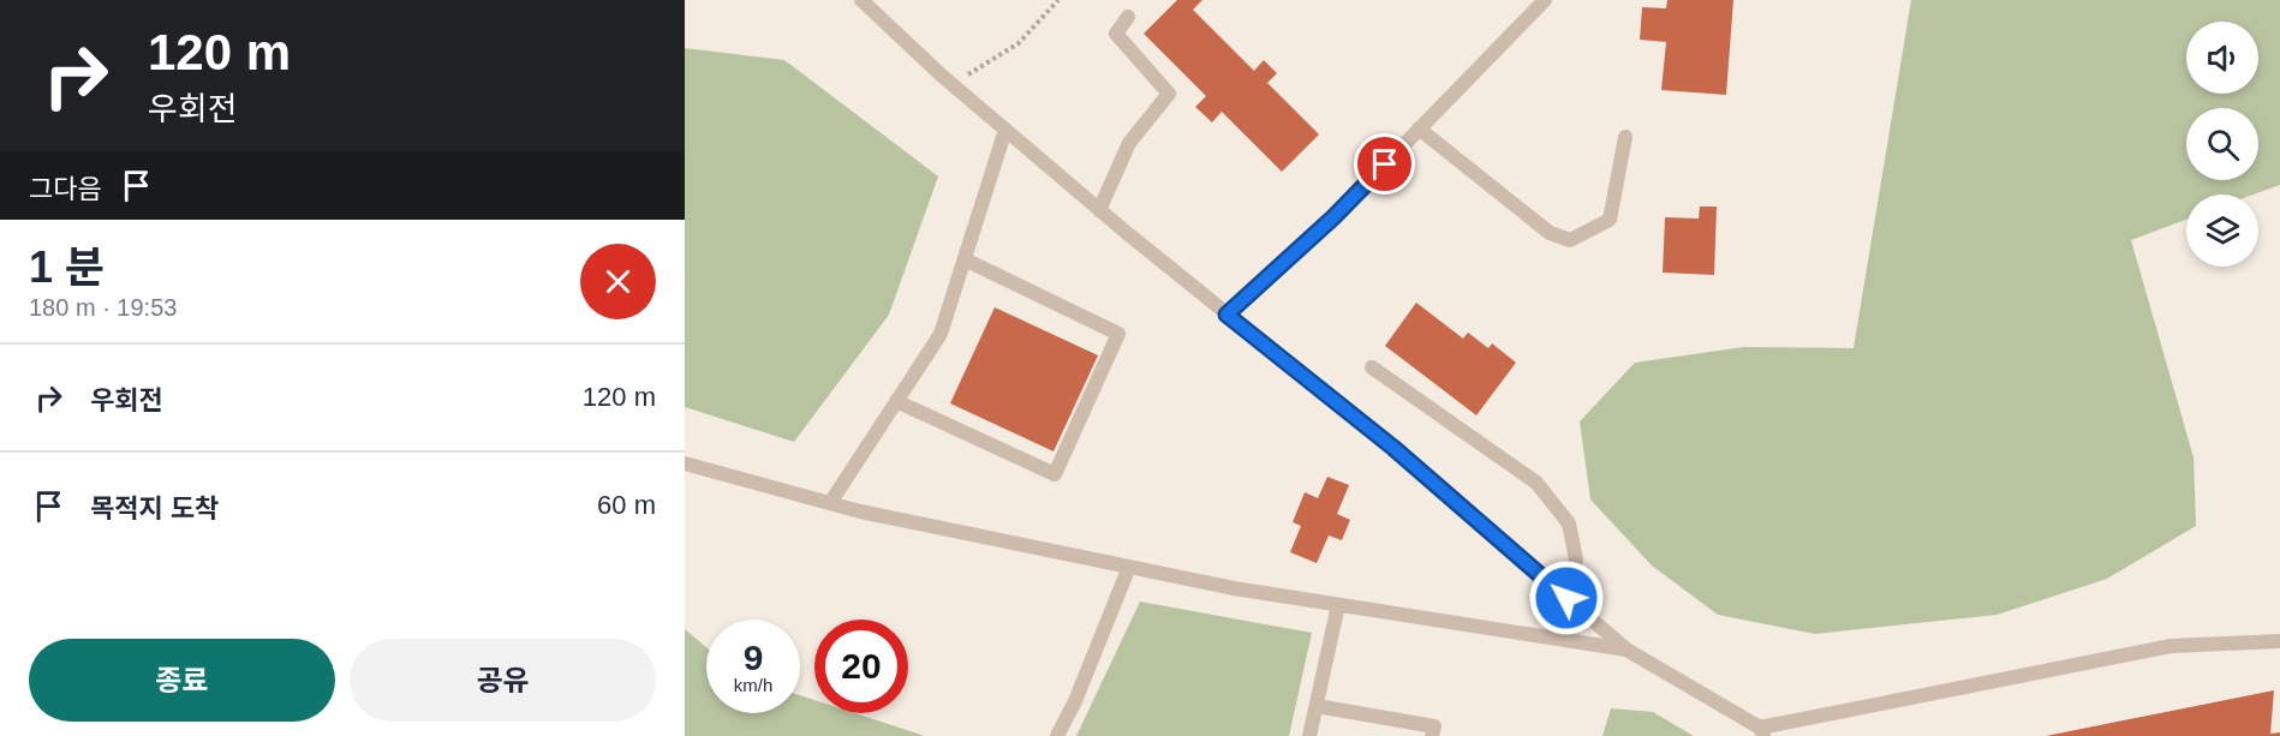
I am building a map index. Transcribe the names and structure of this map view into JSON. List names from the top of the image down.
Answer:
{
  "page": {
    "turn": ["120 m", "우회전"],
    "then": "그다음",
    "heading": ["1 분", "180 m · 19:53"],
    "list": [
      {
        "name": "우회전",
        "value": "120 m"
      },
      {
        "name": "목적지 도착",
        "value": "60 m"
      }
    ],
    "speed": "9 km/h",
    "limit": "20",
    "buttons": ["종료", "공유"]
  }
}
